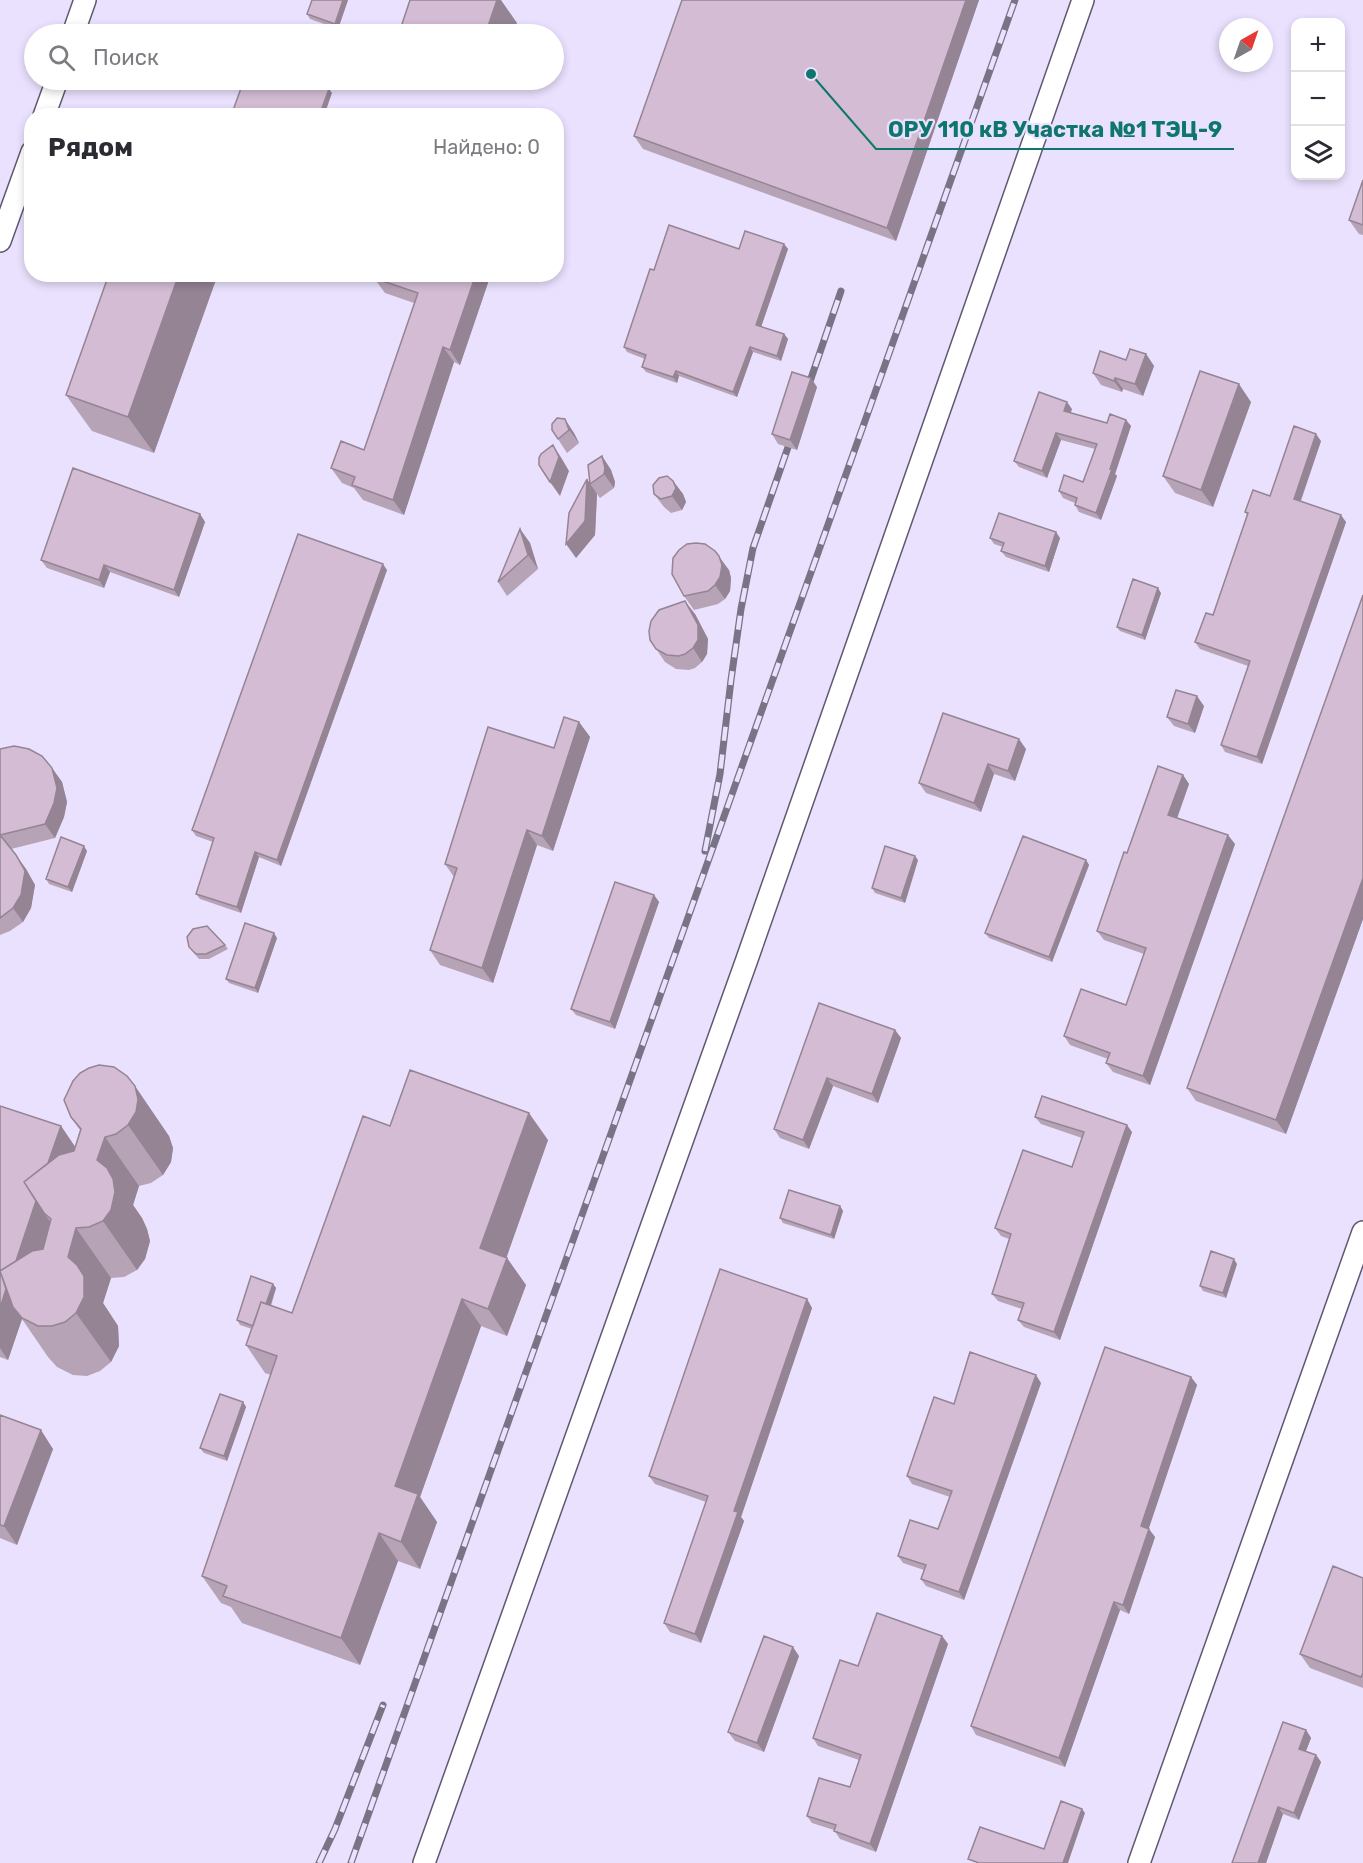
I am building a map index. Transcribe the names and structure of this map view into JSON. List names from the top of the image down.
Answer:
{
  "places": ["ОРУ 110 кВ Участка №1 ТЭЦ-9"],
  "north": "top right",
  "page": {
    "map_buttons": ["+", "−"],
    "search": "Поиск",
    "heading": ["Рядом", "Найдено: 0"]
  }
}
